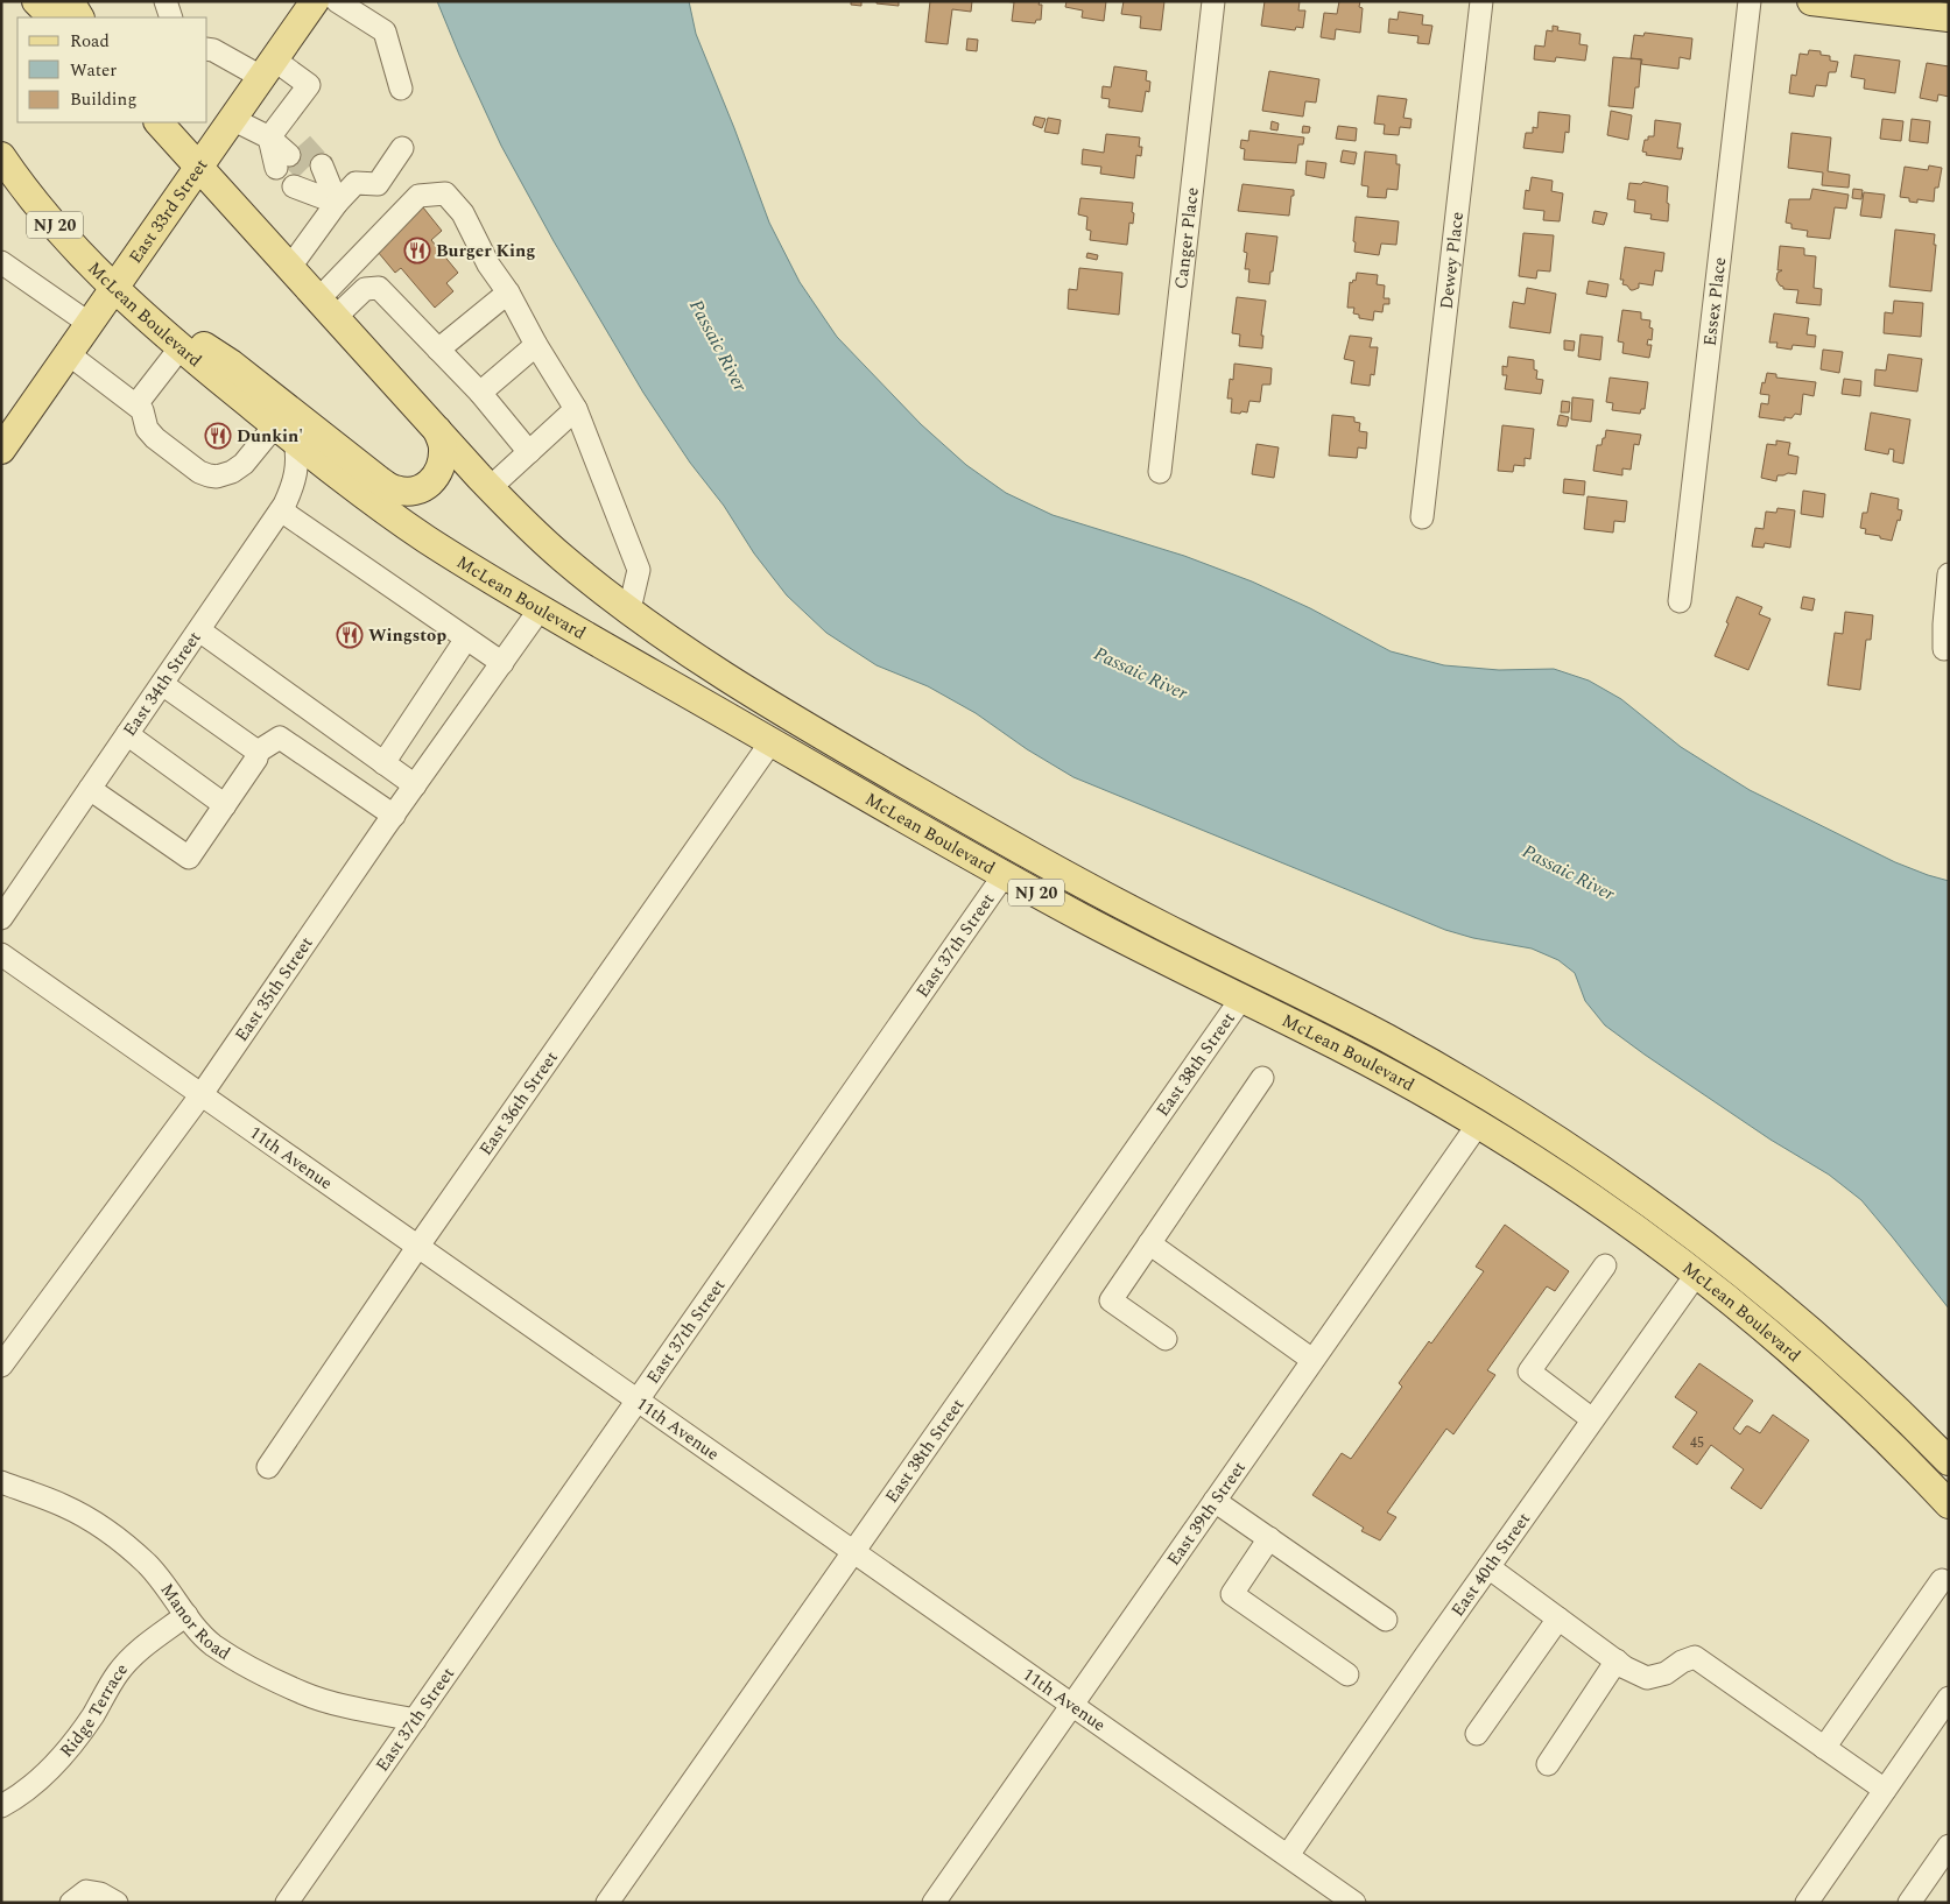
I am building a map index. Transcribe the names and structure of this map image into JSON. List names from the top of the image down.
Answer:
{
  "streets": {
    "main road": ["East 33rd Street", "NJ 20", "McLean Boulevard"],
    "street": [
      "Canger Place",
      "Dewey Place",
      "Essex Place",
      "East 34th Street",
      "East 37th Street",
      "East 35th Street",
      "East 38th Street",
      "East 36th Street",
      "11th Avenue",
      "East 39th Street",
      "East 40th Street",
      "Manor Road",
      "Ridge Terrace"
    ]
  },
  "crossings": [
    ["East 33rd Street", "McLean Boulevard"],
    ["McLean Boulevard", "East 34th Street"],
    ["McLean Boulevard", "East 37th Street"],
    ["McLean Boulevard", "East 35th Street"],
    ["McLean Boulevard", "East 38th Street"],
    ["McLean Boulevard", "East 36th Street"],
    ["McLean Boulevard", "East 39th Street"],
    ["McLean Boulevard", "East 40th Street"],
    ["East 37th Street", "11th Avenue"],
    ["East 37th Street", "Manor Road"],
    ["East 35th Street", "11th Avenue"],
    ["East 38th Street", "11th Avenue"],
    ["East 36th Street", "11th Avenue"],
    ["11th Avenue", "East 39th Street"],
    ["11th Avenue", "East 40th Street"],
    ["Manor Road", "Ridge Terrace"]
  ],
  "water": ["Passaic River"],
  "places": {
    "restaurant": ["Burger King", "Dunkin'", "Wingstop"]
  },
  "house_numbers": ["45"],
  "legend": ["Road", "Water", "Building"]
}
